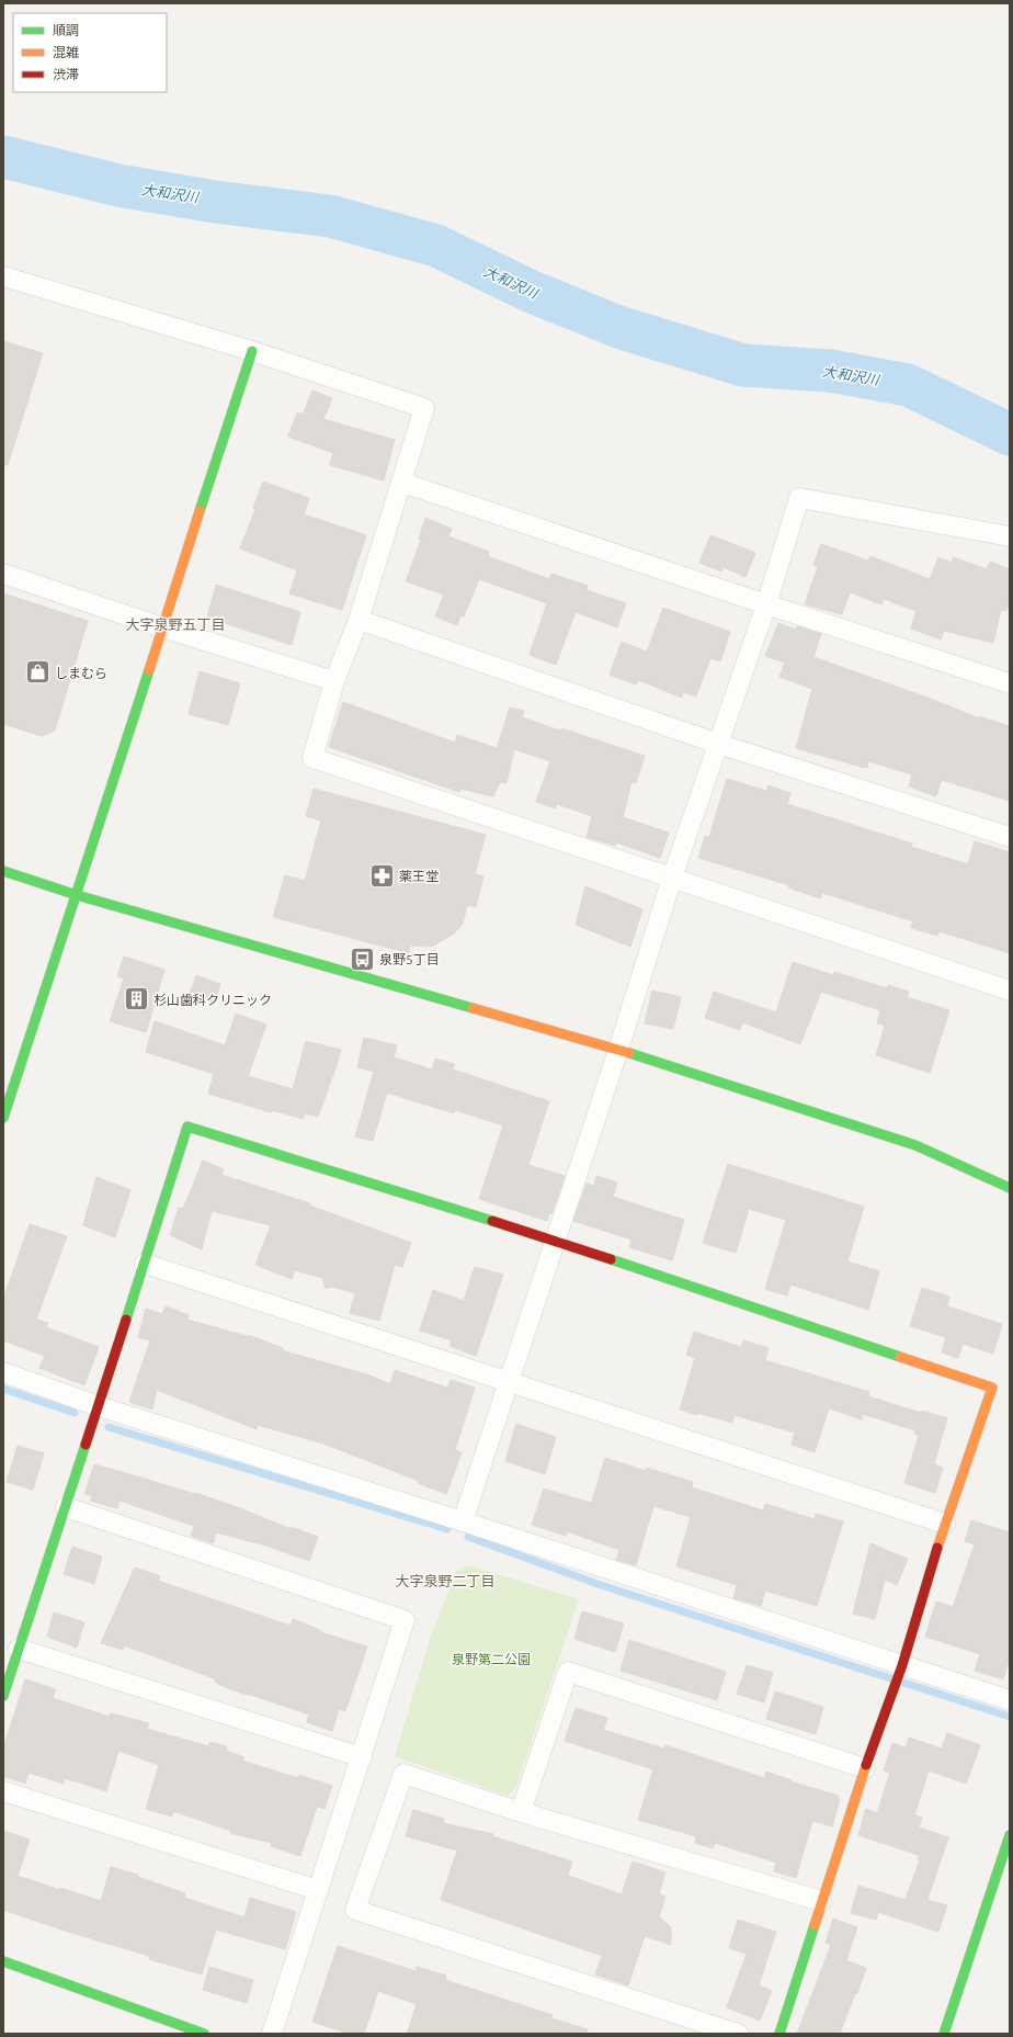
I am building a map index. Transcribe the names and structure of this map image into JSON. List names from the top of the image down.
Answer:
{
  "districts": ["大字泉野五丁目", "大字泉野二丁目"],
  "water": ["大和沢川"],
  "parks": ["泉野第二公園"],
  "places": {
    "shop": ["しまむら"],
    "pharmacy": ["薬王堂"],
    "bus stop": ["泉野5丁目"],
    "building": ["杉山歯科クリニック"]
  },
  "legend": ["順調", "混雑", "渋滞"]
}
